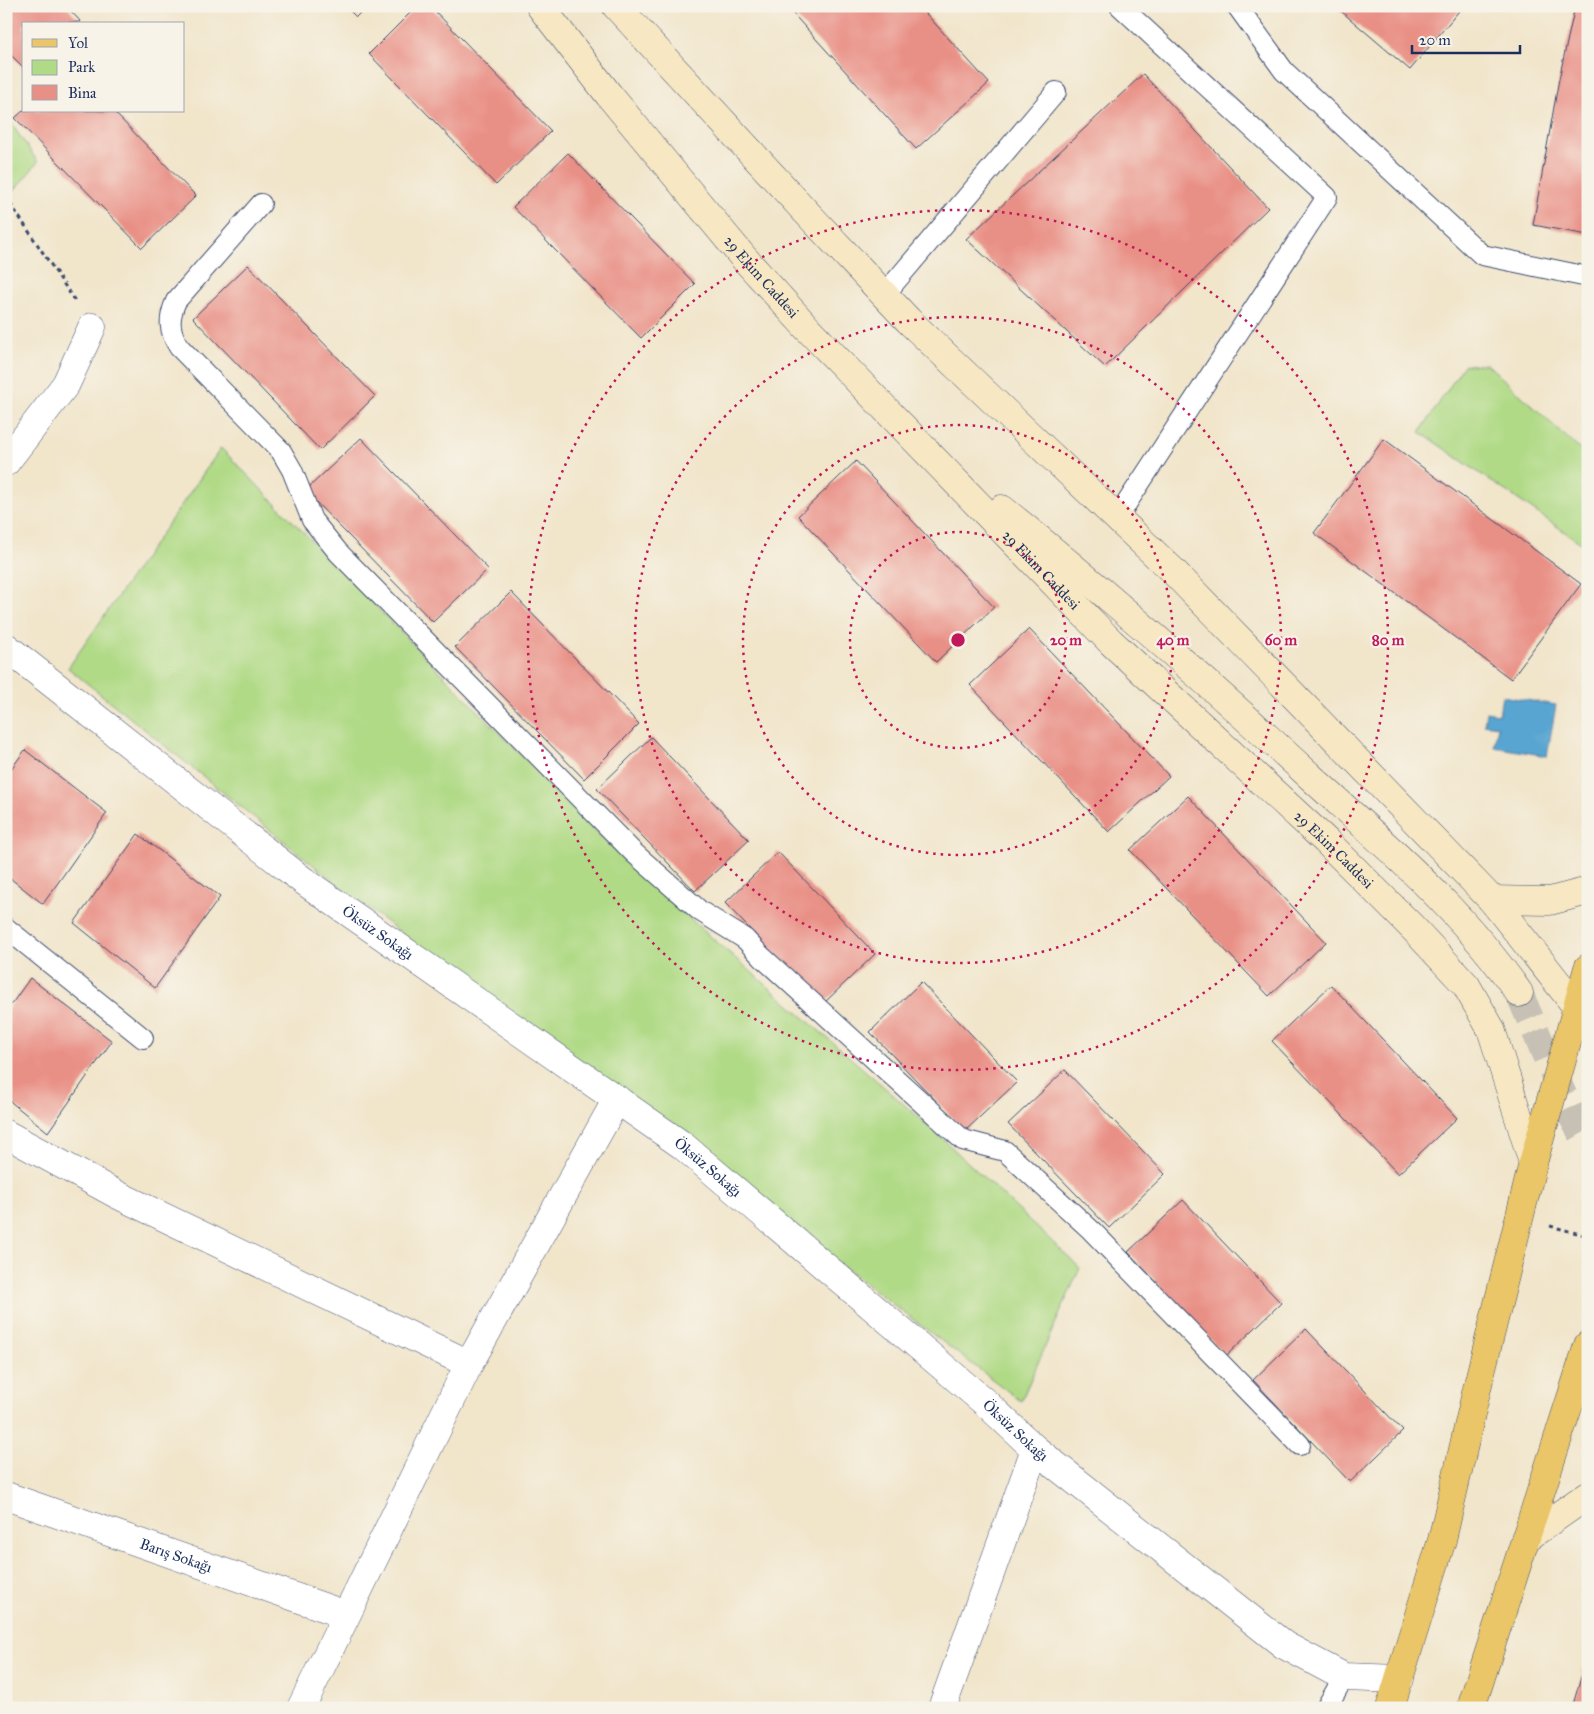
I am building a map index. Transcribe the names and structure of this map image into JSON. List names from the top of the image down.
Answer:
{
  "streets": {
    "main road": ["29 Ekim Caddesi"],
    "street": ["Öksüz Sokağı", "Barış Sokağı"]
  },
  "legend": ["Yol", "Park", "Bina"],
  "scale_bar": "20 m",
  "rings": [
    "20 m",
    "40 m",
    "60 m",
    "80 m"
  ]
}
